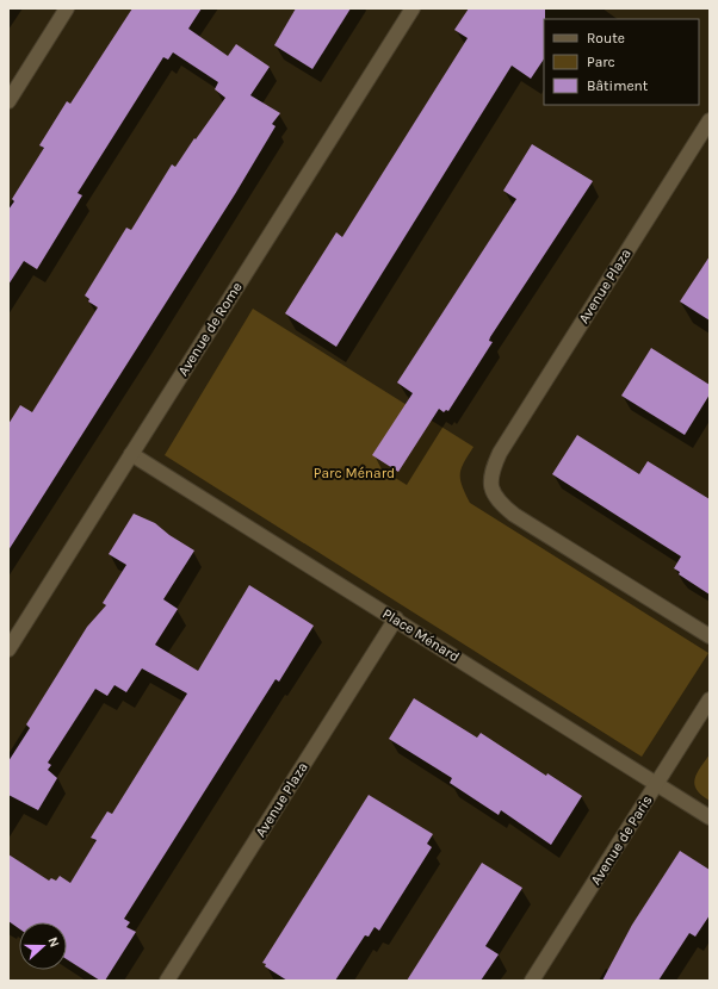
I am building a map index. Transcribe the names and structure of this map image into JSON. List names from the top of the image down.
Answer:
{
  "streets": {
    "street": [
      "Avenue Plaza",
      "Avenue de Rome",
      "Place Ménard",
      "Avenue de Paris"
    ]
  },
  "crossings": [
    ["Avenue Plaza", "Place Ménard"],
    ["Avenue de Rome", "Place Ménard"],
    ["Place Ménard", "Avenue de Paris"]
  ],
  "parks": ["Parc Ménard"],
  "legend": ["Route", "Parc", "Bâtiment"],
  "north": "right"
}
